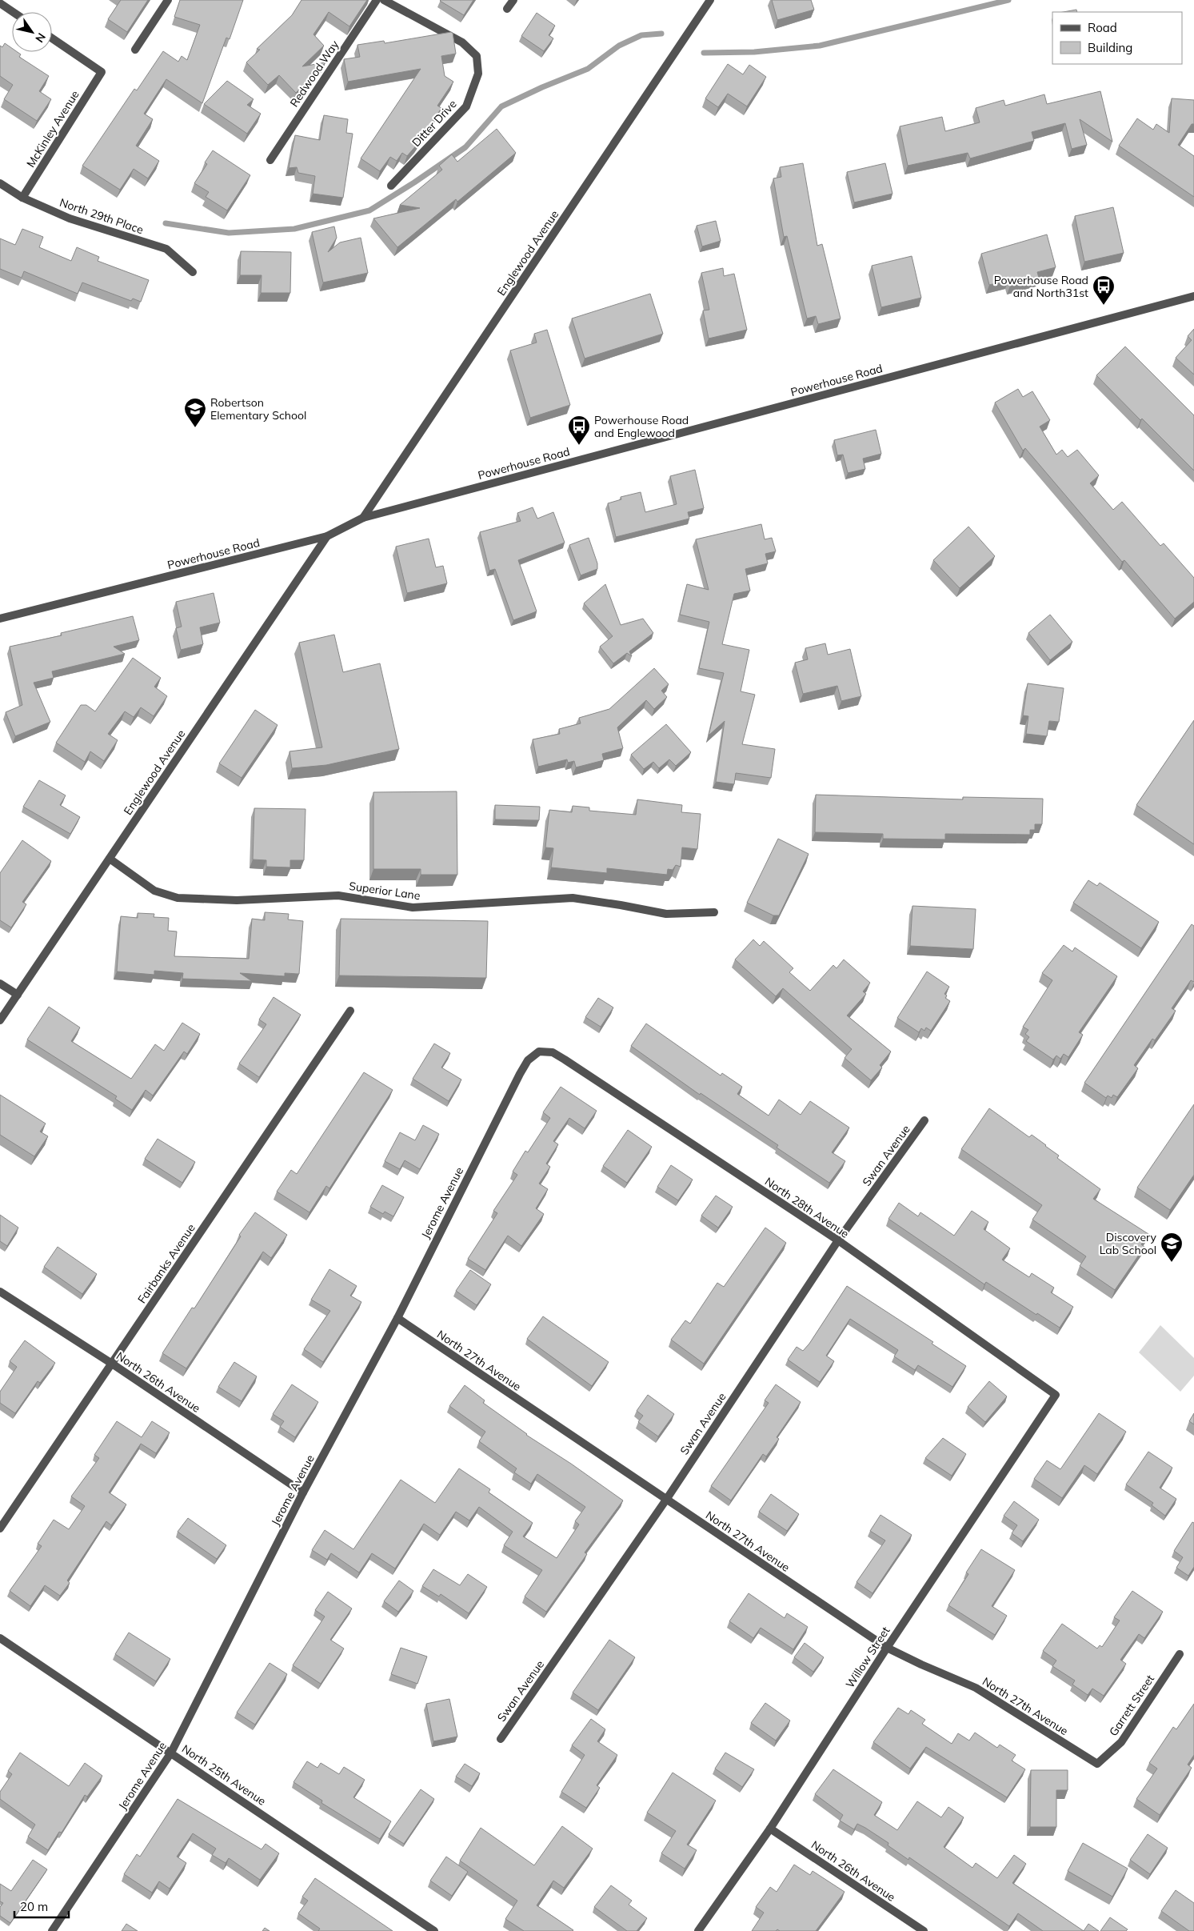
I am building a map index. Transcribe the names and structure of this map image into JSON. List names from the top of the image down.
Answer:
{
  "streets": {
    "street": [
      "Redwood Way",
      "Ditter Drive",
      "McKinley Avenue",
      "North 29th Place",
      "Englewood Avenue",
      "Powerhouse Road",
      "Superior Lane",
      "Swan Avenue",
      "Jerome Avenue",
      "North 28th Avenue",
      "Fairbanks Avenue",
      "North 27th Avenue",
      "North 26th Avenue",
      "Willow Street",
      "Garrett Street",
      "North 25th Avenue"
    ]
  },
  "crossings": [
    ["McKinley Avenue", "North 29th Place"],
    ["Englewood Avenue", "Powerhouse Road"],
    ["Englewood Avenue", "Superior Lane"],
    ["Swan Avenue", "North 28th Avenue"],
    ["Swan Avenue", "North 27th Avenue"],
    ["Jerome Avenue", "North 28th Avenue"],
    ["Jerome Avenue", "North 27th Avenue"],
    ["Jerome Avenue", "North 26th Avenue"],
    ["Jerome Avenue", "North 25th Avenue"],
    ["North 28th Avenue", "Willow Street"],
    ["Fairbanks Avenue", "North 26th Avenue"],
    ["North 27th Avenue", "Willow Street"],
    ["North 27th Avenue", "Garrett Street"],
    ["North 26th Avenue", "Willow Street"]
  ],
  "places": {
    "bus stop": ["Powerhouse Road and North31st", "Powerhouse Road and Englewood"],
    "school or university": ["Robertson Elementary School", "Discovery Lab School"]
  },
  "legend": ["Road", "Building"],
  "scale_bar": "20 m",
  "north": "bottom right"
}
